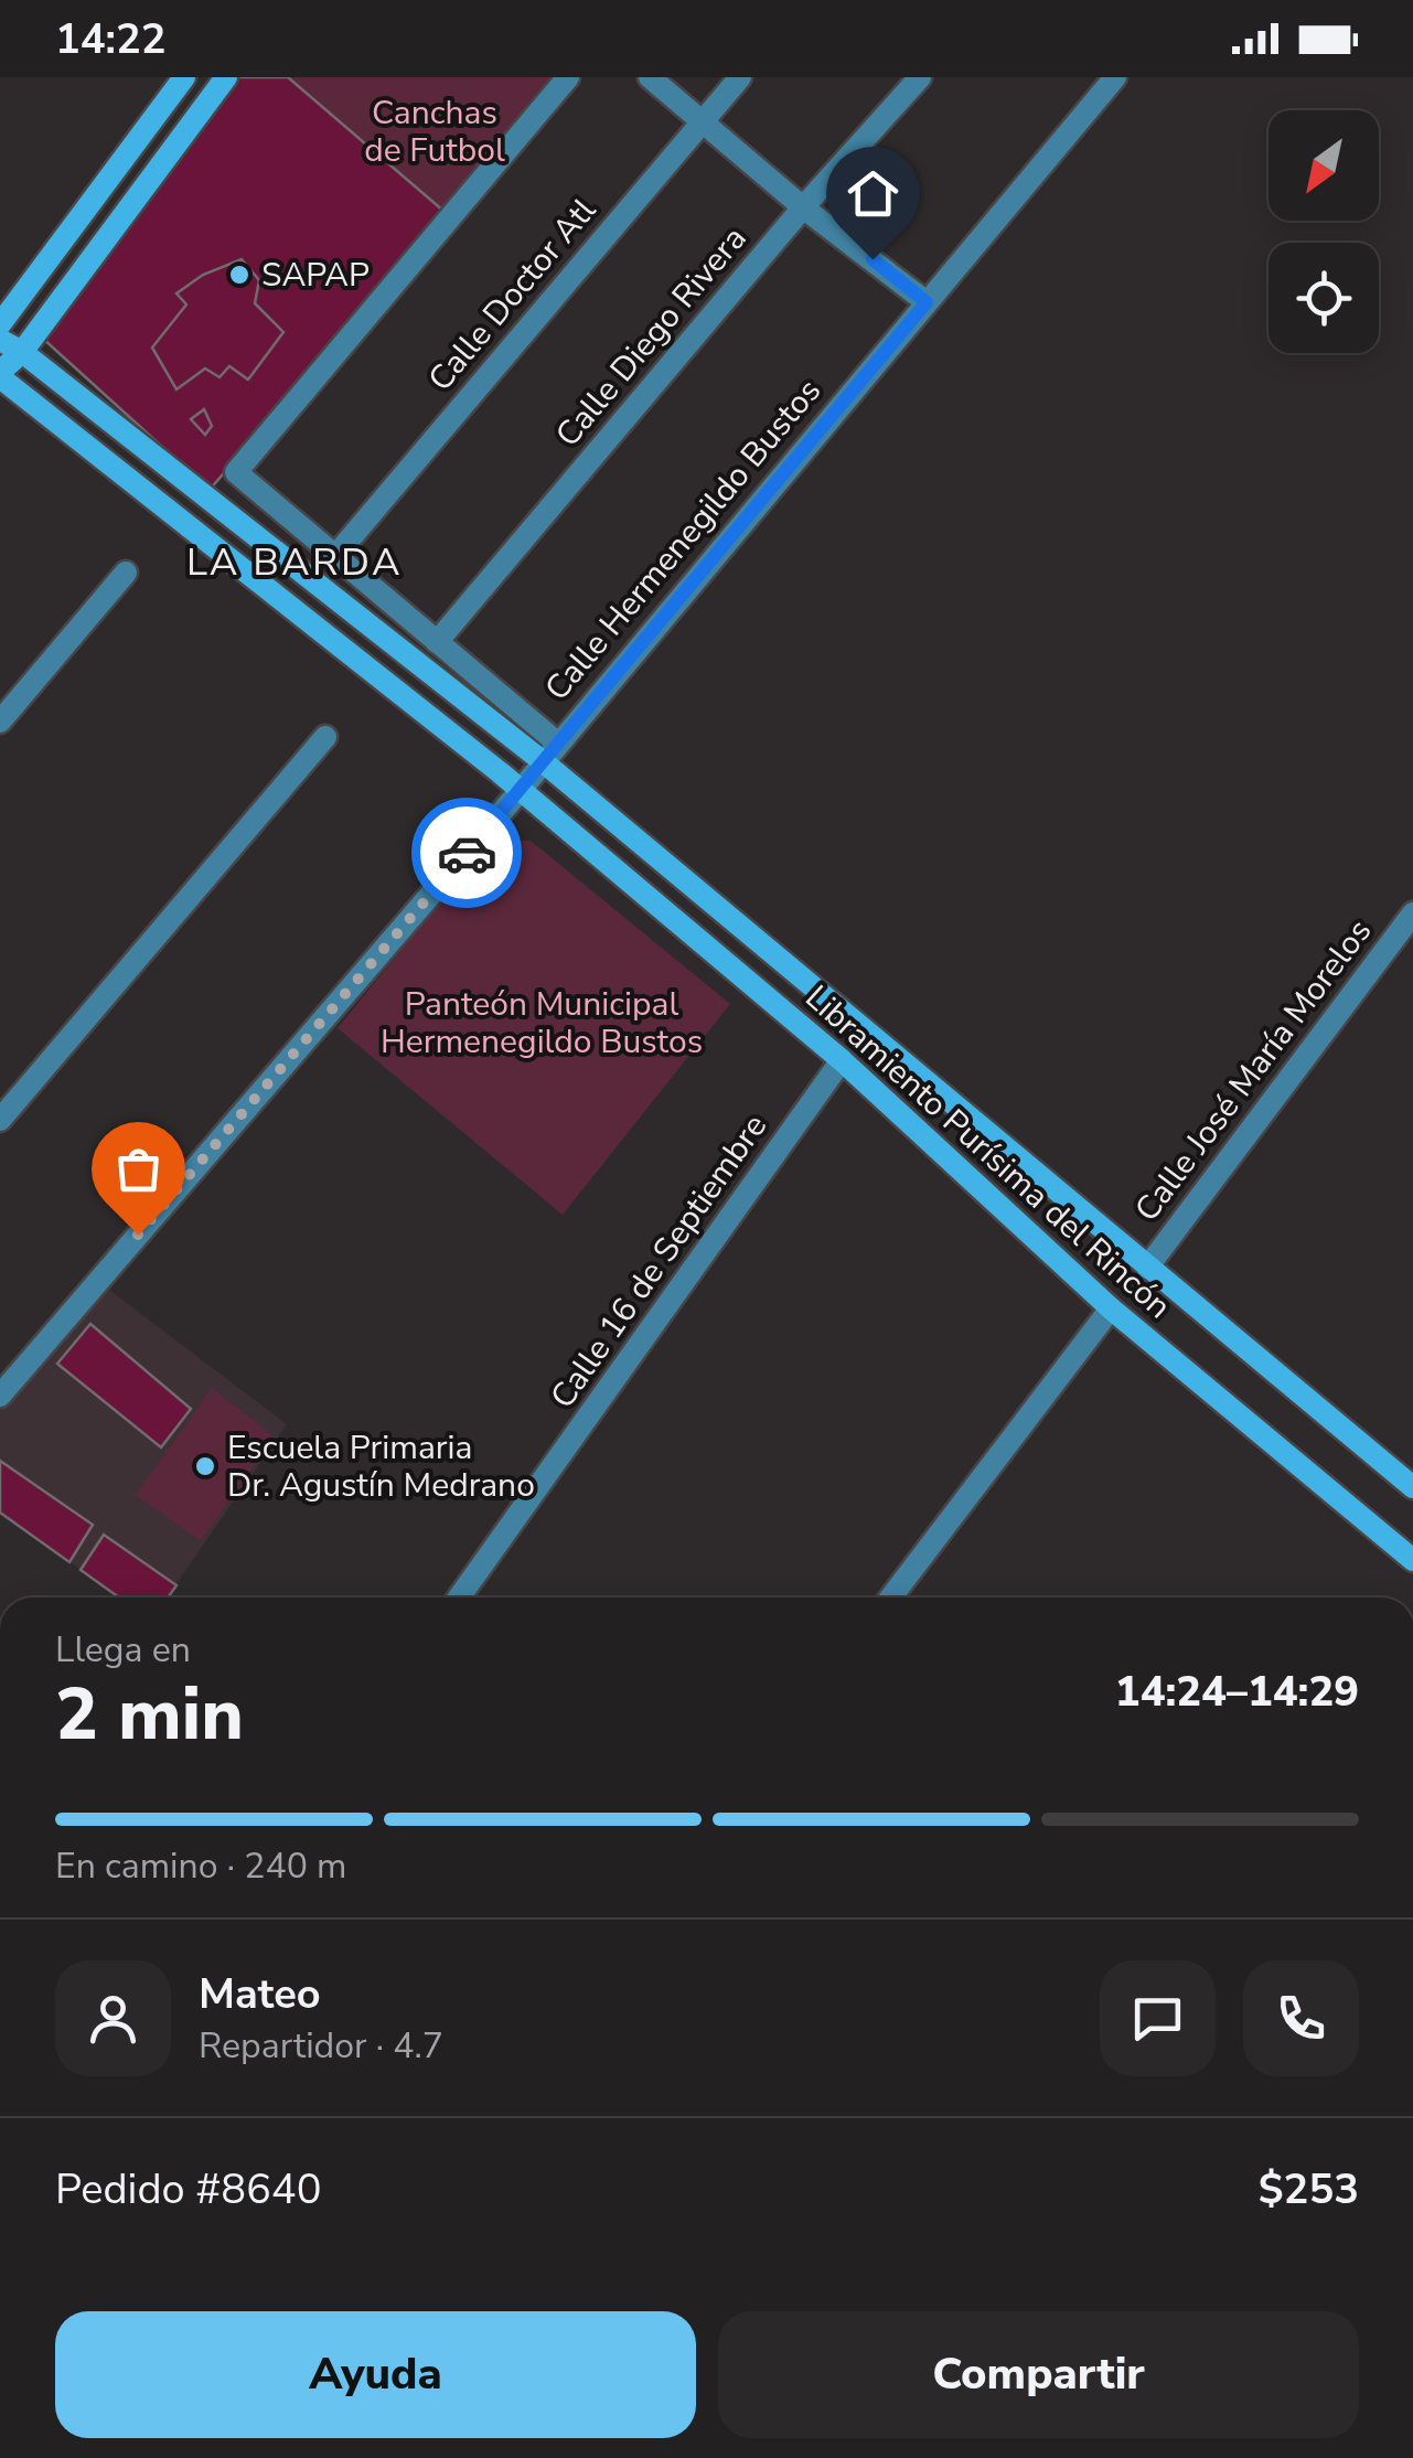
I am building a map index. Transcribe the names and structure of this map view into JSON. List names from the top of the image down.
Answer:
{
  "streets": {
    "main road": ["Libramiento Purísima del Rincón"],
    "street": [
      "Calle Doctor Atl",
      "Calle Diego Rivera",
      "Calle Hermenegildo Bustos",
      "Calle José María Morelos",
      "Calle 16 de Septiembre"
    ]
  },
  "crossings": [
    ["Calle Hermenegildo Bustos", "Libramiento Purísima del Rincón"],
    ["Calle José María Morelos", "Libramiento Purísima del Rincón"],
    ["Libramiento Purísima del Rincón", "Calle 16 de Septiembre"]
  ],
  "districts": ["LA BARDA"],
  "parks": ["Canchas de Futbol", "Panteón Municipal Hermenegildo Bustos"],
  "places": ["SAPAP", "Escuela Primaria Dr. Agustín Medrano"],
  "north": "bottom left",
  "page": {
    "status": "14:22",
    "heading": ["2 min", "Llega en", "14:24–14:29"],
    "panel": [
      "Mateo",
      "Repartidor · 4.7",
      "Pedido #8640",
      "$253"
    ],
    "bar": "En camino · 240 m",
    "buttons": ["Ayuda", "Compartir"]
  }
}
